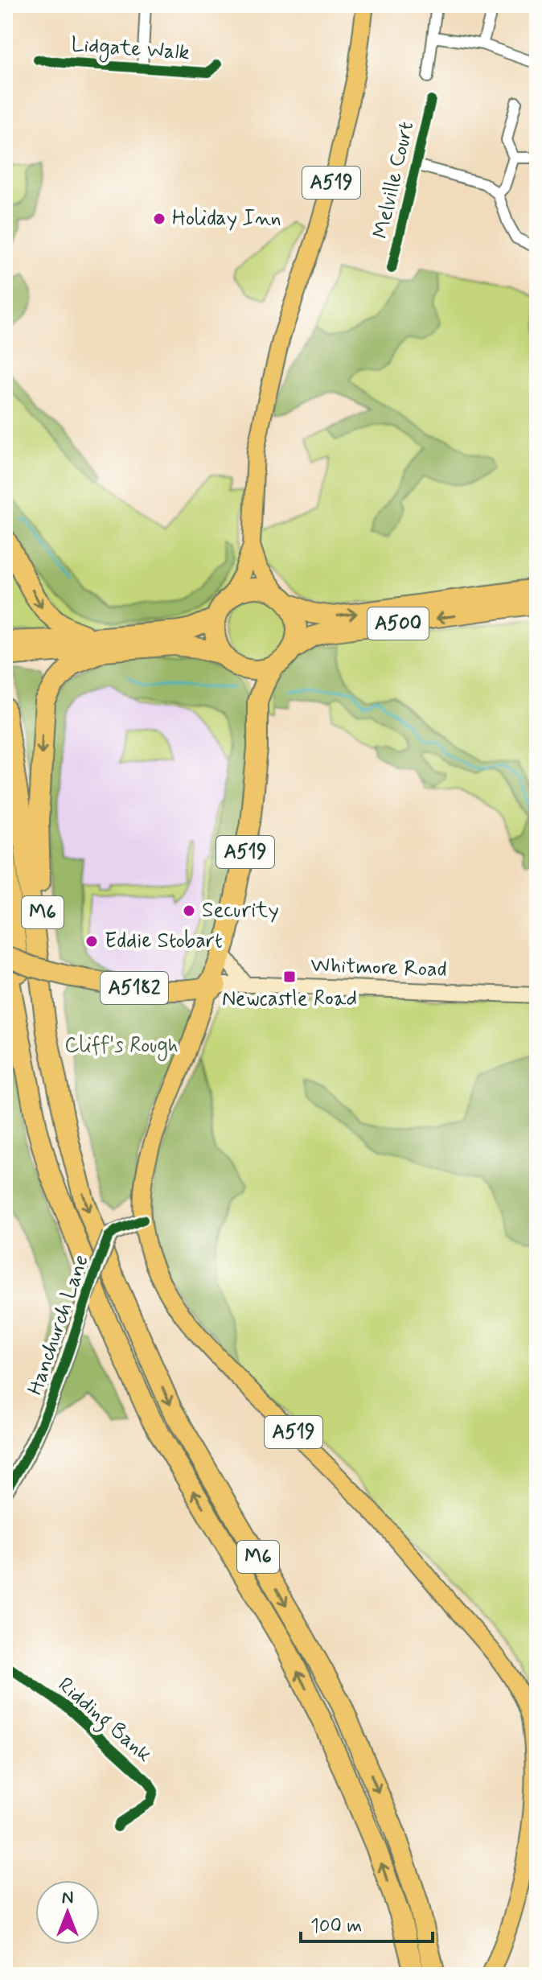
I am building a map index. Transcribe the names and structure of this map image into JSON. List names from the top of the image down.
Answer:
{
  "streets": {
    "highway": [
      "A519",
      "A500",
      "M6",
      "A5182"
    ],
    "main road": ["Whitmore Road", "Hanchurch Lane"],
    "street": ["Lidgate Walk", "Melville Court", "Ridding Bank"]
  },
  "crossings": [
    ["A519", "A500"],
    ["A519", "M6"],
    ["A519", "Whitmore Road"],
    ["A519", "A5182"],
    ["A519", "Hanchurch Lane"],
    ["A500", "M6"],
    ["M6", "A5182"],
    ["Whitmore Road", "A5182"]
  ],
  "parks": ["Cliff's Rough"],
  "places": {
    "other": ["Holiday Inn", "Security", "Eddie Stobart"],
    "transit": ["Newcastle Road"]
  },
  "scale_bar": "100 m",
  "north": "top"
}
